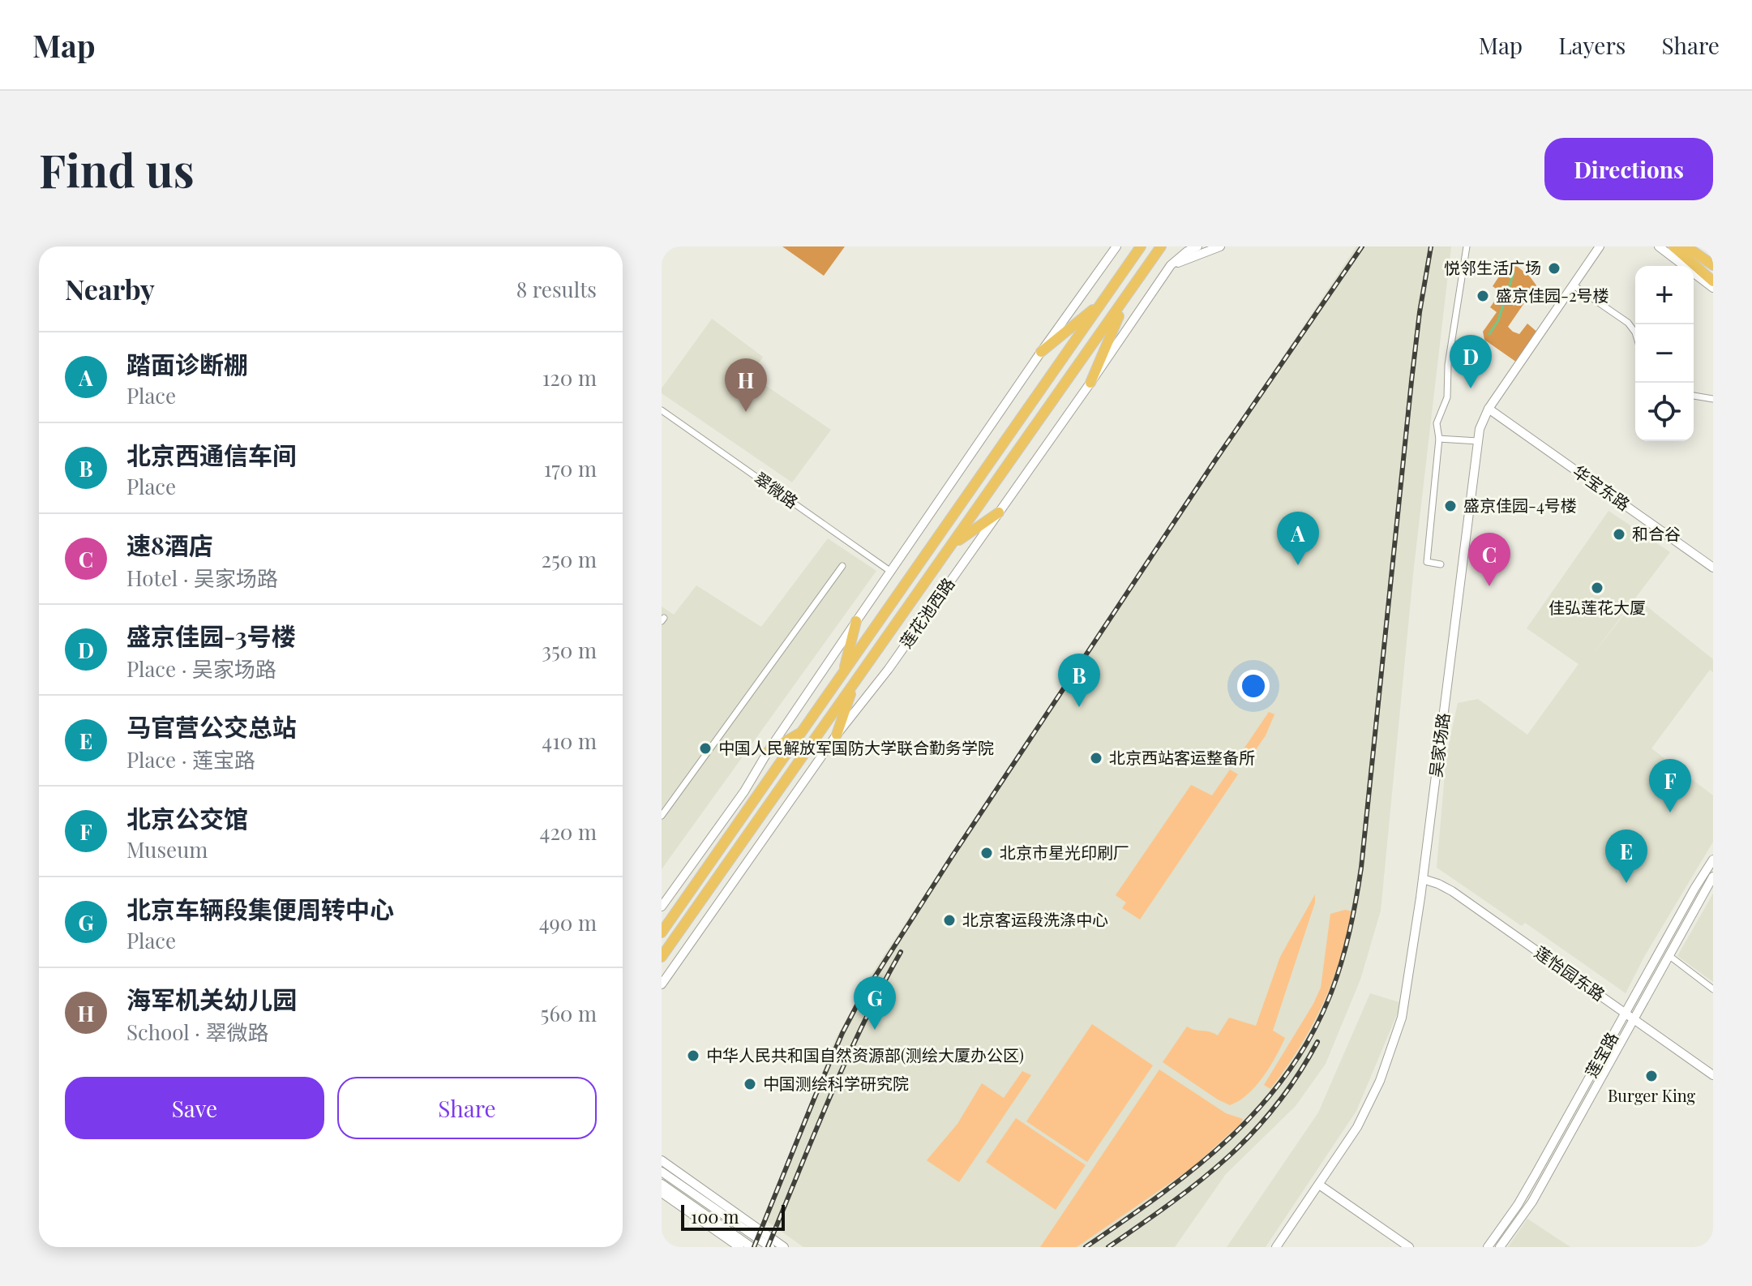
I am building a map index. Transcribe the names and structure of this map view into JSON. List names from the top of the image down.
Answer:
{
  "streets": {
    "highway": ["莲花池西路"],
    "street": [
      "华宝东路",
      "翠微路",
      "吴家场路",
      "莲怡园东路",
      "莲宝路"
    ]
  },
  "crossings": [
    ["华宝东路", "吴家场路"],
    ["吴家场路", "莲怡园东路"],
    ["莲怡园东路", "莲宝路"]
  ],
  "places": [
    "悦邻生活广场",
    "盛京佳园-2号楼",
    "盛京佳园-4号楼",
    "和合谷",
    "佳弘莲花大厦",
    "中国人民解放军国防大学联合勤务学院",
    "北京西站客运整备所",
    "北京市星光印刷厂",
    "北京客运段洗涤中心",
    "中华人民共和国自然资源部(测绘大厦办公区)",
    "Burger King",
    "中国测绘科学研究院"
  ],
  "scale_bar": "100 m",
  "page": {
    "header": "Map",
    "nav": ["Map", "Layers", "Share"],
    "buttons": [
      "Directions",
      ["Save", "Share"]
    ],
    "title": "Find us",
    "heading": ["Nearby", "8 results"],
    "map_buttons": ["+", "−"],
    "list": [
      {
        "mark": "A",
        "name": "踏面诊断棚",
        "note": "Place",
        "value": "120 m"
      },
      {
        "mark": "B",
        "name": "北京西通信车间",
        "note": "Place",
        "value": "170 m"
      },
      {
        "mark": "C",
        "name": "速8酒店",
        "note": "Hotel · 吴家场路",
        "value": "250 m"
      },
      {
        "mark": "D",
        "name": "盛京佳园-3号楼",
        "note": "Place · 吴家场路",
        "value": "350 m"
      },
      {
        "mark": "E",
        "name": "马官营公交总站",
        "note": "Place · 莲宝路",
        "value": "410 m"
      },
      {
        "mark": "F",
        "name": "北京公交馆",
        "note": "Museum",
        "value": "420 m"
      },
      {
        "mark": "G",
        "name": "北京车辆段集便周转中心",
        "note": "Place",
        "value": "490 m"
      },
      {
        "mark": "H",
        "name": "海军机关幼儿园",
        "note": "School · 翠微路",
        "value": "560 m"
      }
    ],
    "pins": [
      "D",
      "H",
      "A",
      "C",
      "B",
      "F",
      "E",
      "G"
    ],
    "scale": "100 m"
  }
}
